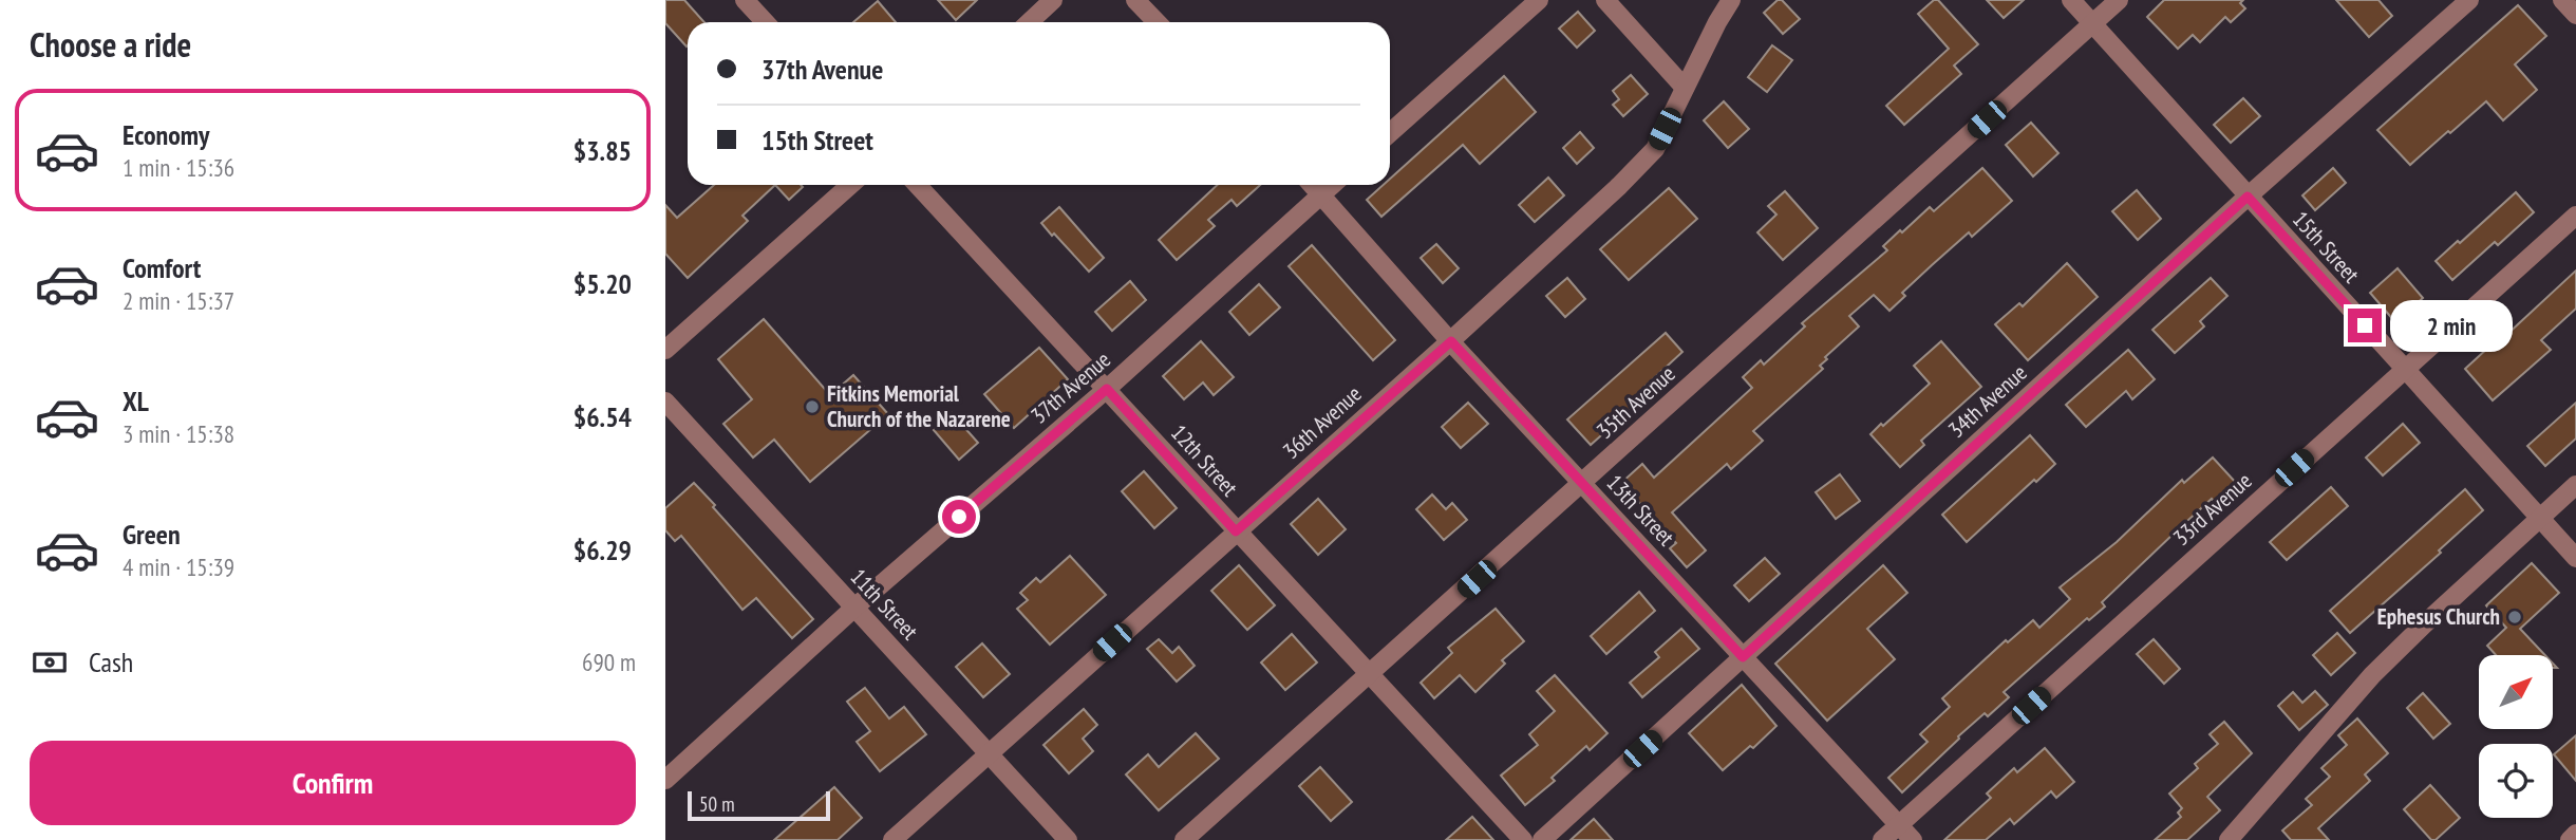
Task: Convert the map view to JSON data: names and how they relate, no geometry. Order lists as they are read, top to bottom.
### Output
{
  "streets": {
    "street": [
      "15th Street",
      "37th Avenue",
      "34th Avenue",
      "35th Avenue",
      "36th Avenue",
      "12th Street",
      "33rd Avenue",
      "13th Street",
      "11th Street"
    ]
  },
  "crossings": [
    ["15th Street", "34th Avenue"],
    ["15th Street", "35th Avenue"],
    ["15th Street", "33rd Avenue"],
    ["37th Avenue", "12th Street"],
    ["37th Avenue", "13th Street"],
    ["37th Avenue", "11th Street"],
    ["34th Avenue", "13th Street"],
    ["35th Avenue", "12th Street"],
    ["35th Avenue", "13th Street"],
    ["36th Avenue", "12th Street"],
    ["36th Avenue", "13th Street"],
    ["36th Avenue", "11th Street"],
    ["33rd Avenue", "13th Street"]
  ],
  "places": ["Fitkins Memorial Church of the Nazarene", "Ephesus Church"],
  "scale_bar": "50 m",
  "north": "top right",
  "page": {
    "heading": "Choose a ride",
    "banner": ["37th Avenue", "15th Street"],
    "list": [
      {
        "name": "Economy",
        "note": "1 min · 15:36",
        "value": "$3.85"
      },
      {
        "name": "Comfort",
        "note": "2 min · 15:37",
        "value": "$5.20"
      },
      {
        "name": "XL",
        "note": "3 min · 15:38",
        "value": "$6.54"
      },
      {
        "name": "Green",
        "note": "4 min · 15:39",
        "value": "$6.29"
      }
    ],
    "bubble": "2 min",
    "pay": ["Cash", "690 m"],
    "buttons": "Confirm",
    "scale": "50 m"
  }
}
